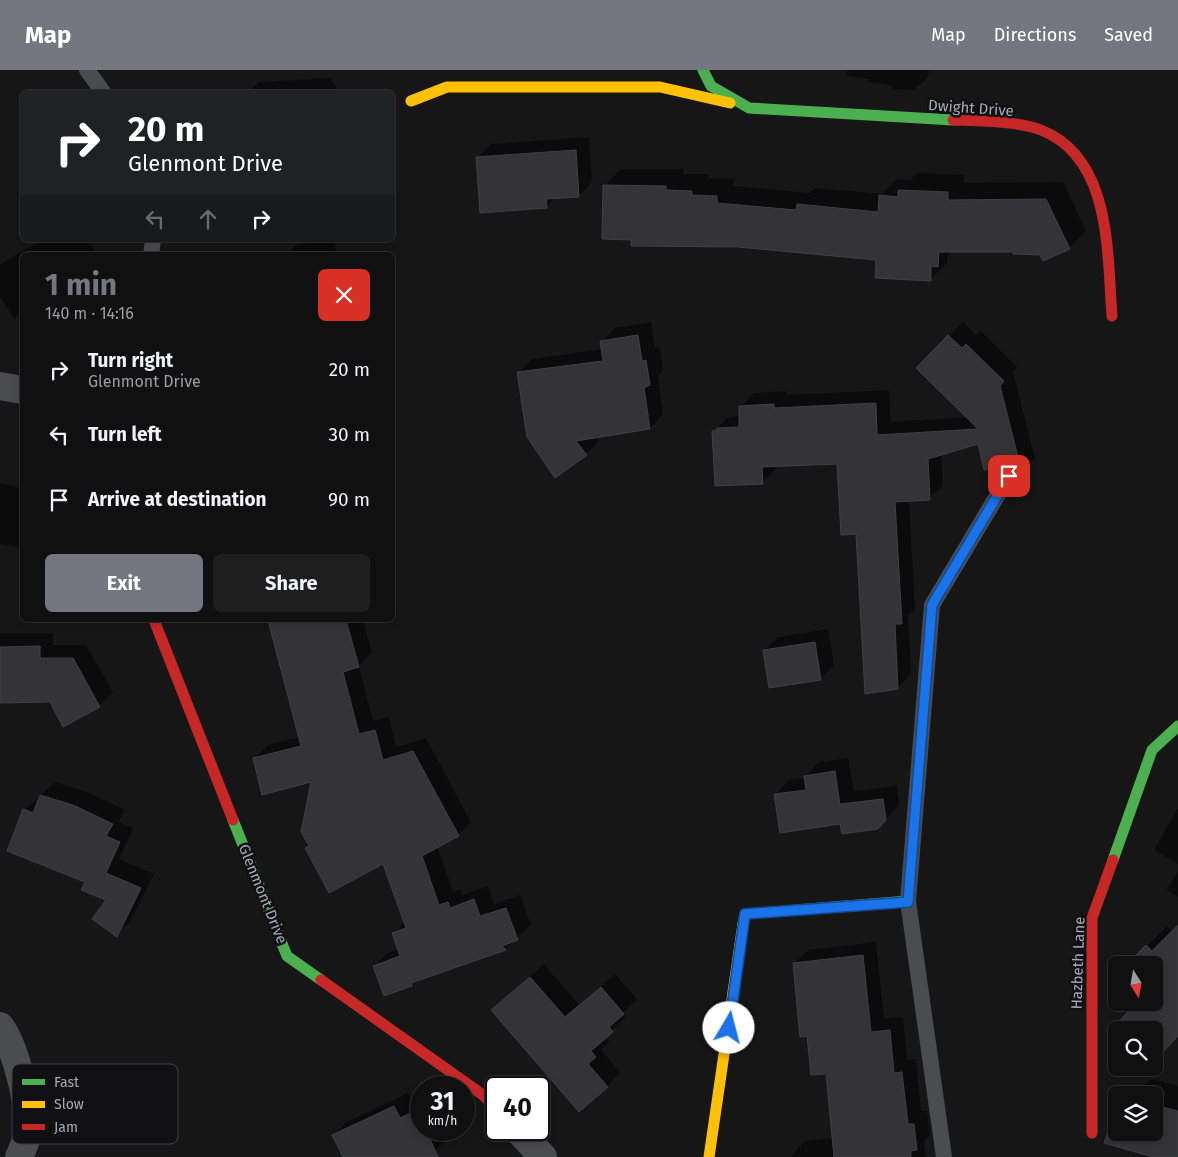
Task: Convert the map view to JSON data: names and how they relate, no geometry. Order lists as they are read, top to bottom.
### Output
{
  "streets": {
    "street": ["Dwight Drive", "Glenmont Drive", "Hazbeth Lane"]
  },
  "legend": ["Fast", "Slow", "Jam"],
  "north": "bottom",
  "page": {
    "header": "Map",
    "nav": ["Map", "Directions", "Saved"],
    "turn": ["20 m", "Glenmont Drive"],
    "heading": ["1 min", "140 m · 14:16"],
    "list": [
      {
        "name": "Turn right",
        "note": "Glenmont Drive",
        "value": "20 m"
      },
      {
        "name": "Turn left",
        "value": "30 m"
      },
      {
        "name": "Arrive at destination",
        "value": "90 m"
      }
    ],
    "buttons": ["Exit", "Share"],
    "speed": "31 km/h",
    "limit": "40"
  }
}
